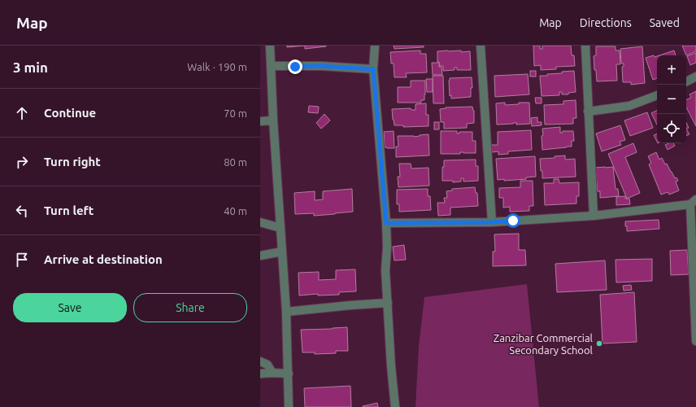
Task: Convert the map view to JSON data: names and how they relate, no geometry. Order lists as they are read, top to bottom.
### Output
{
  "places": ["Zanzibar Commercial Secondary School"],
  "page": {
    "header": "Map",
    "nav": ["Map", "Directions", "Saved"],
    "heading": ["3 min", "Walk · 190 m"],
    "map_buttons": ["+", "−"],
    "list": [
      ["Continue", "70 m"],
      ["Turn right", "80 m"],
      ["Turn left", "40 m"],
      "Arrive at destination"
    ],
    "buttons": ["Save", "Share"]
  }
}
